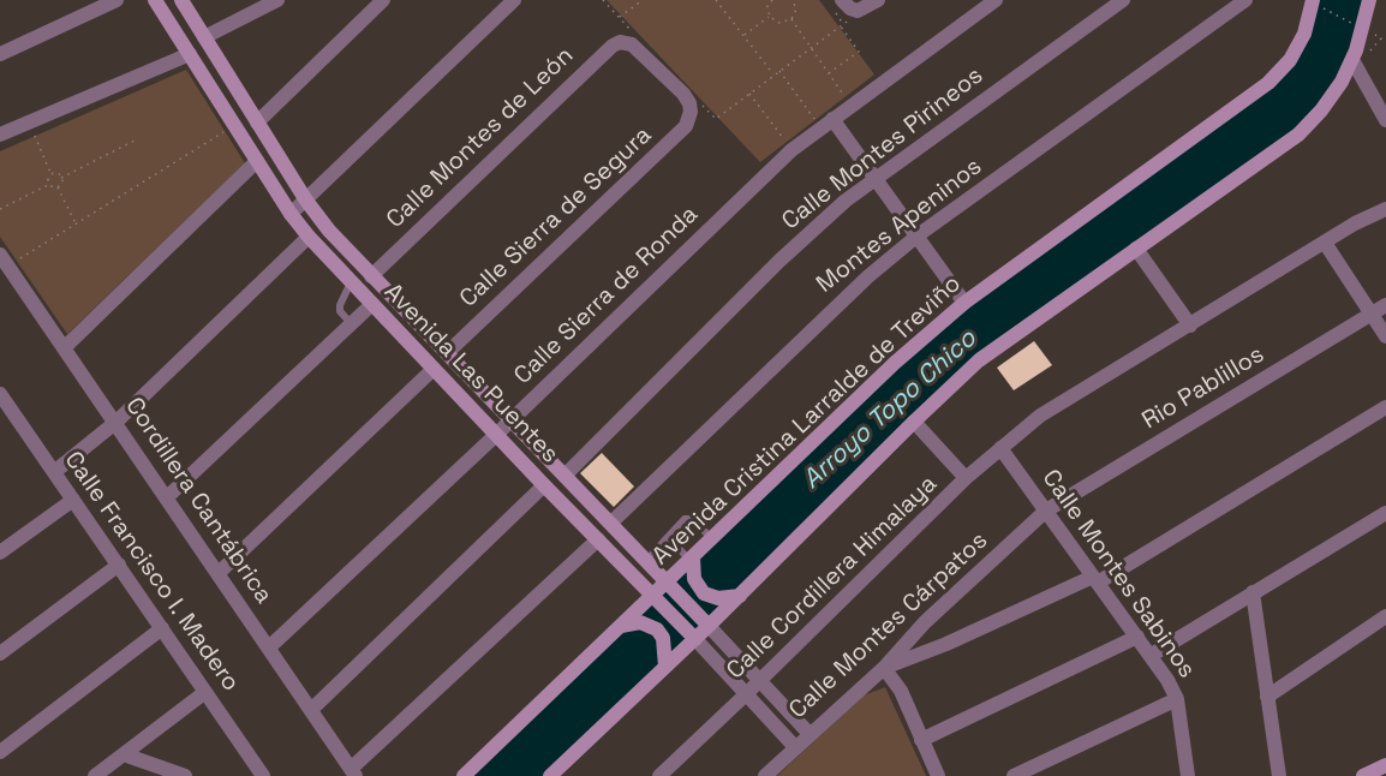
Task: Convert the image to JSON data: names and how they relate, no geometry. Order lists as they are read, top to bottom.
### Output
{
  "streets": {
    "main road": ["Avenida Las Puentes", "Avenida Cristina Larralde de Treviño"],
    "street": [
      "Calle Montes de León",
      "Calle Montes Pirineos",
      "Calle Sierra de Segura",
      "Montes Apeninos",
      "Calle Sierra de Ronda",
      "Rio Pablillos",
      "Cordillera Cantábrica",
      "Calle Francisco I. Madero",
      "Calle Montes Sabinos",
      "Calle Cordillera Himalaya",
      "Calle Montes Cárpatos"
    ]
  },
  "crossings": [
    ["Calle Montes de León", "Avenida Las Puentes"],
    ["Calle Montes Pirineos", "Avenida Las Puentes"],
    ["Calle Sierra de Segura", "Avenida Las Puentes"],
    ["Montes Apeninos", "Avenida Las Puentes"],
    ["Calle Sierra de Ronda", "Avenida Las Puentes"],
    ["Calle Sierra de Ronda", "Cordillera Cantábrica"],
    ["Avenida Las Puentes", "Avenida Cristina Larralde de Treviño"],
    ["Avenida Las Puentes", "Calle Cordillera Himalaya"],
    ["Avenida Las Puentes", "Calle Montes Cárpatos"],
    ["Rio Pablillos", "Calle Montes Sabinos"],
    ["Rio Pablillos", "Calle Montes Cárpatos"],
    ["Calle Montes Sabinos", "Calle Cordillera Himalaya"],
    ["Calle Montes Sabinos", "Calle Montes Cárpatos"]
  ],
  "water": ["Arroyo Topo Chico"]
}
